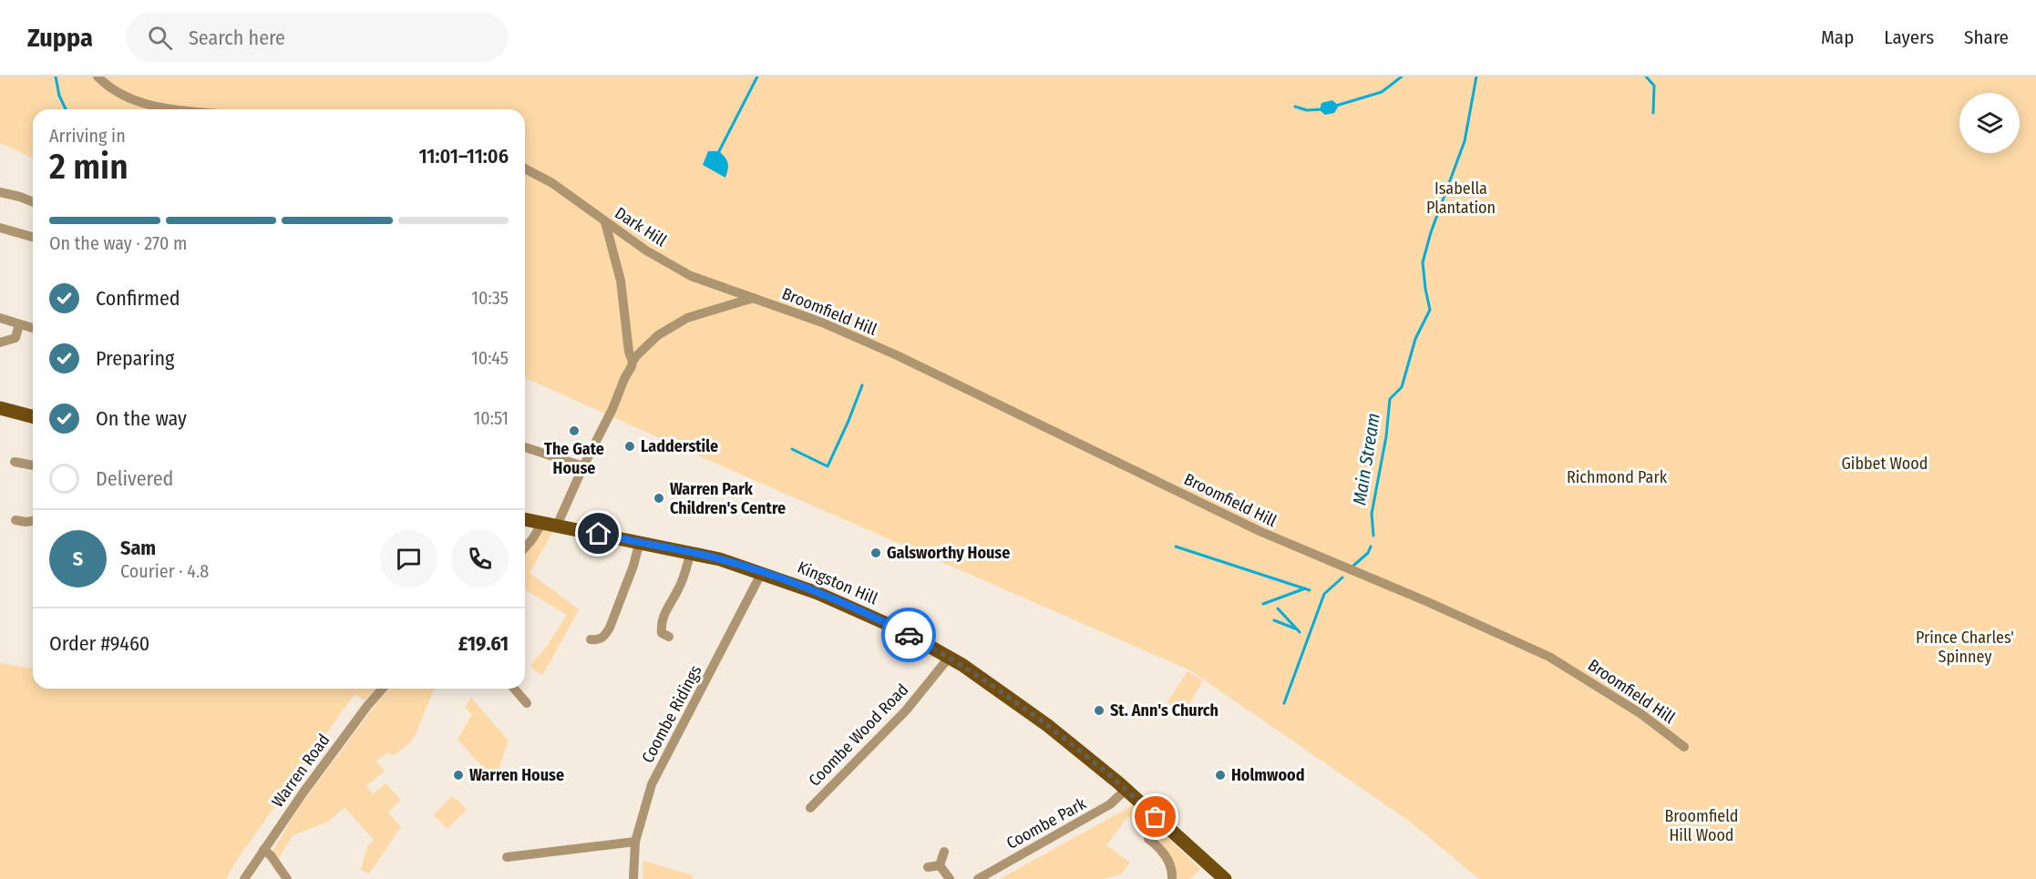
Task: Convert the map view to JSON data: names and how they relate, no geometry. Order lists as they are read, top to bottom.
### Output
{
  "streets": {
    "main road": ["Kingston Hill"],
    "street": [
      "Dark Hill",
      "Broomfield Hill",
      "Coombe Ridings",
      "Coombe Wood Road",
      "Warren Road",
      "Coombe Park"
    ]
  },
  "crossings": [
    ["Dark Hill", "Broomfield Hill"],
    ["Kingston Hill", "Coombe Ridings"],
    ["Kingston Hill", "Coombe Wood Road"],
    ["Kingston Hill", "Coombe Park"]
  ],
  "water": ["Main Stream"],
  "parks": [
    "Isabella Plantation",
    "Gibbet Wood",
    "Richmond Park",
    "Prince Charles' Spinney",
    "Broomfield Hill Wood"
  ],
  "places": [
    "The Gate House",
    "Ladderstile",
    "Warren Park Children's Centre",
    "Galsworthy House",
    "St. Ann's Church",
    "Warren House",
    "Holmwood"
  ],
  "page": {
    "header": "Zuppa",
    "search": "Search here",
    "nav": ["Map", "Layers", "Share"],
    "heading": ["2 min", "Arriving in", "11:01–11:06"],
    "panel": [
      "Sam",
      "Courier · 4.8",
      "Order #9460",
      "£19.61"
    ],
    "bar": "On the way · 270 m",
    "list": [
      ["Confirmed", "10:35"],
      ["Preparing", "10:45"],
      ["On the way", "10:51"],
      "Delivered"
    ],
    "round": "S"
  }
}
